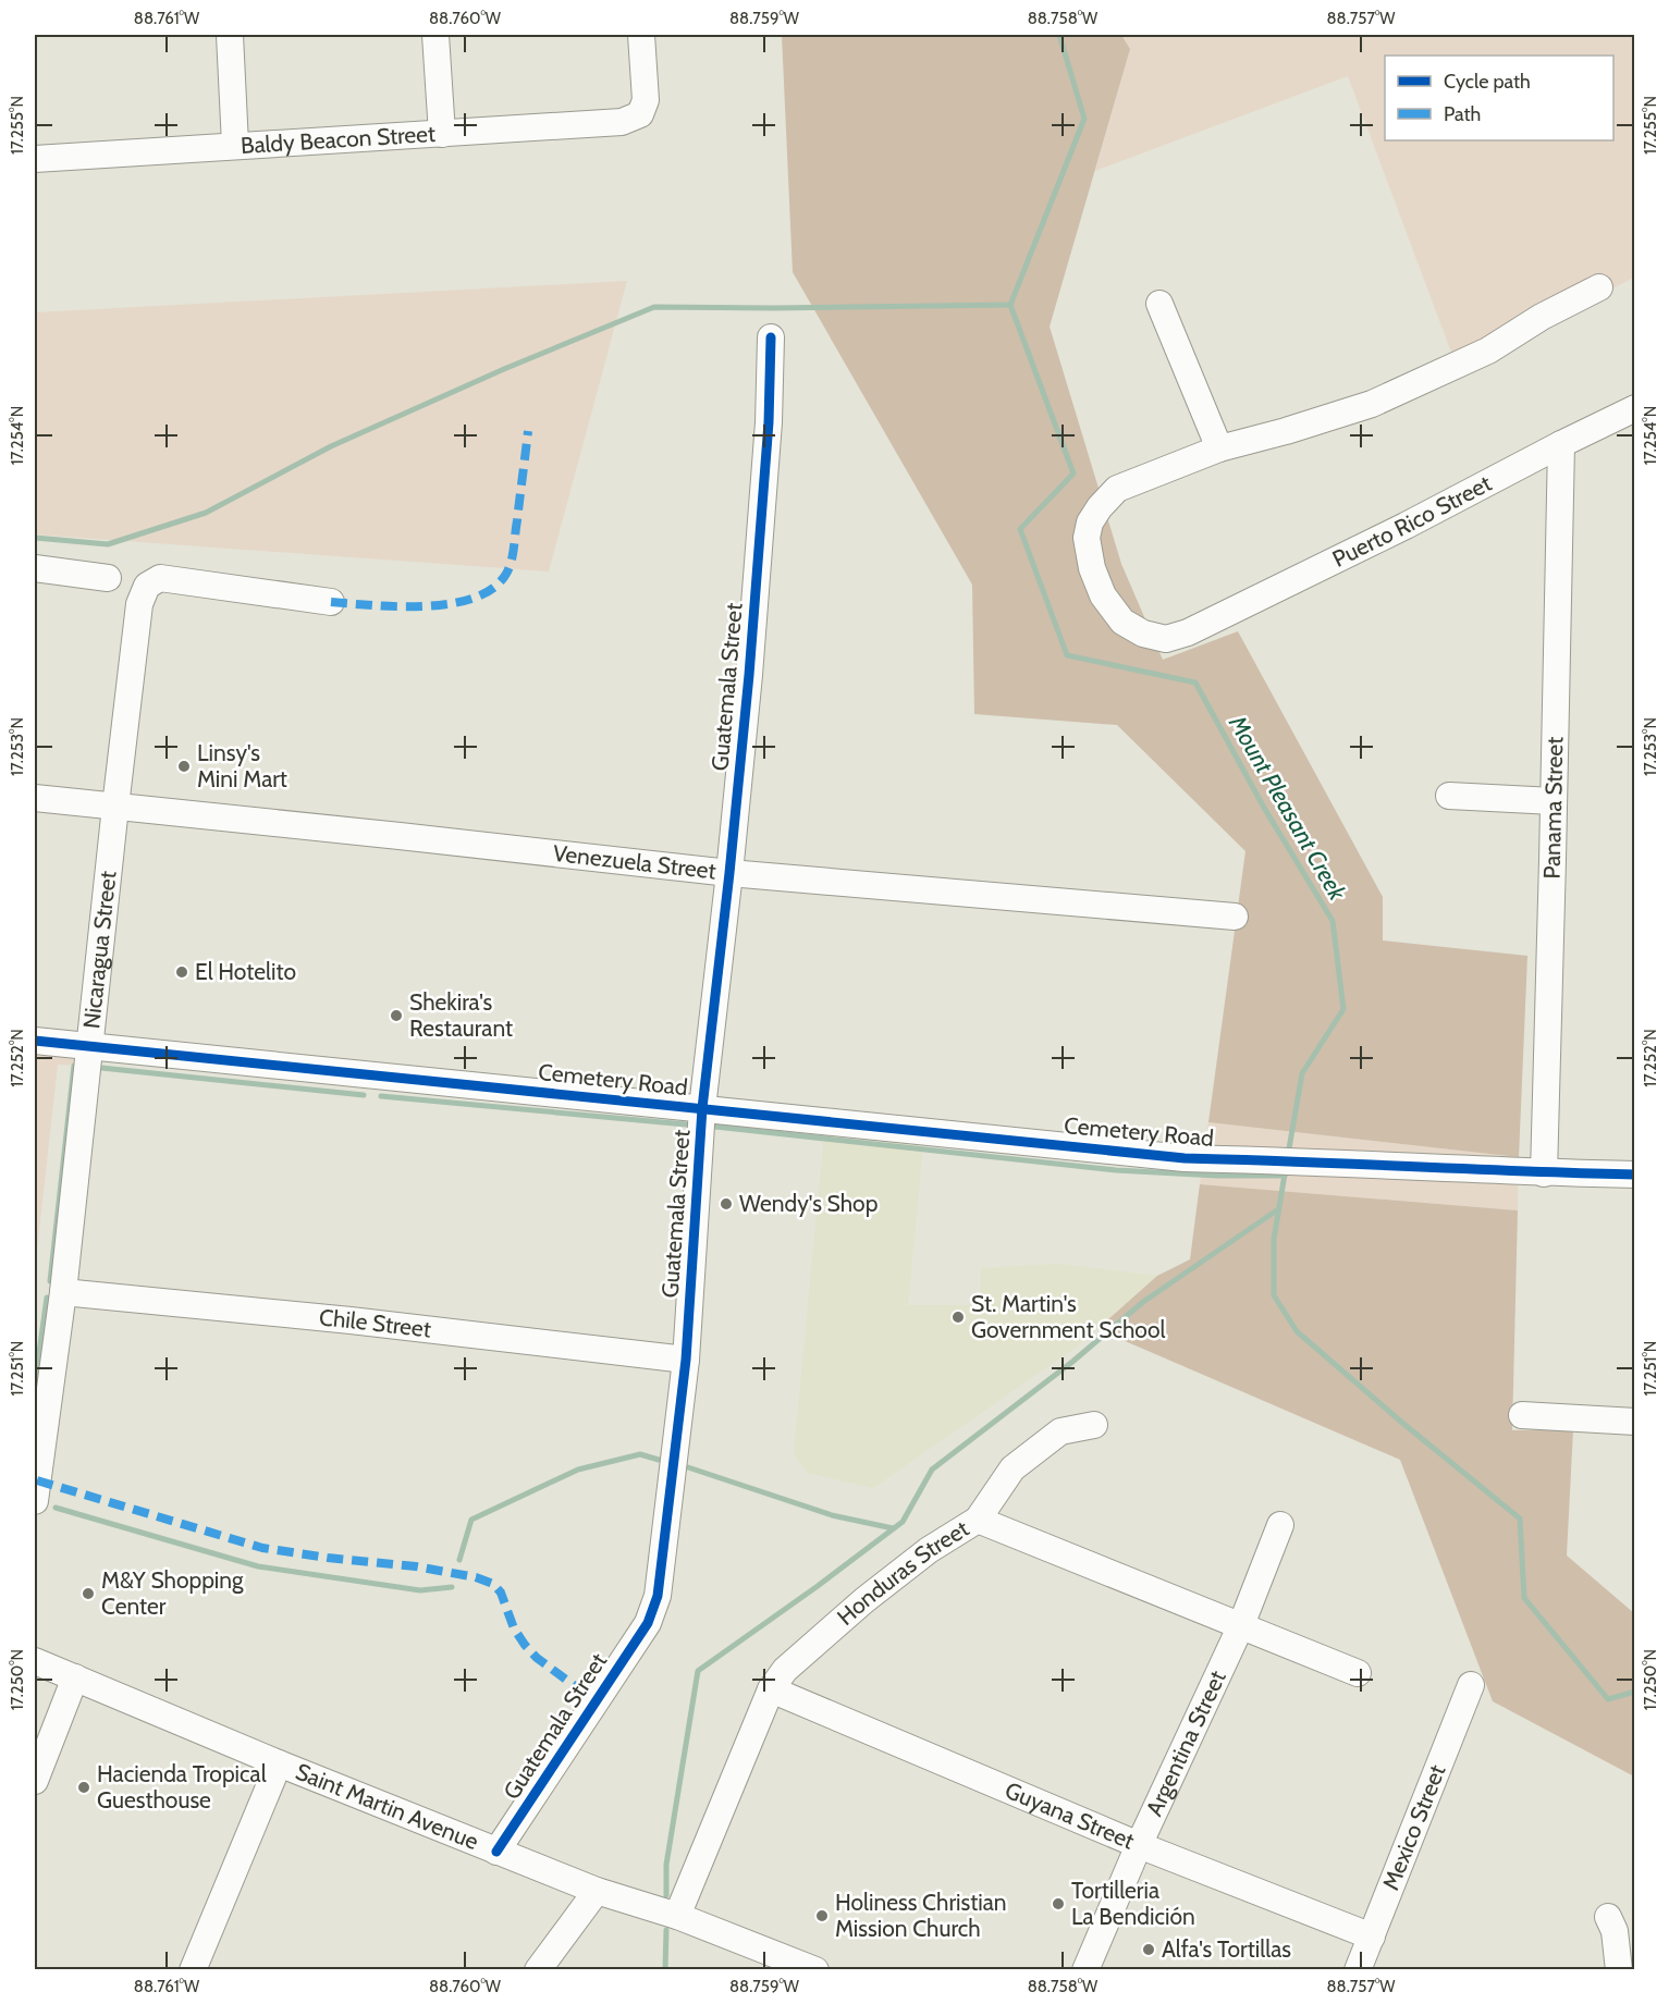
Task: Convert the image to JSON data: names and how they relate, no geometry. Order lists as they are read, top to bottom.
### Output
{
  "streets": {
    "street": [
      "Baldy Beacon Street",
      "Puerto Rico Street",
      "Guatemala Street",
      "Panama Street",
      "Venezuela Street",
      "Nicaragua Street",
      "Cemetery Road",
      "Chile Street",
      "Honduras Street",
      "Argentina Street",
      "Saint Martin Avenue",
      "Guyana Street",
      "Mexico Street"
    ]
  },
  "crossings": [
    ["Puerto Rico Street", "Panama Street"],
    ["Guatemala Street", "Venezuela Street"],
    ["Guatemala Street", "Cemetery Road"],
    ["Guatemala Street", "Chile Street"],
    ["Guatemala Street", "Saint Martin Avenue"],
    ["Panama Street", "Cemetery Road"],
    ["Venezuela Street", "Nicaragua Street"],
    ["Nicaragua Street", "Cemetery Road"],
    ["Nicaragua Street", "Chile Street"],
    ["Honduras Street", "Argentina Street"],
    ["Honduras Street", "Saint Martin Avenue"],
    ["Honduras Street", "Guyana Street"],
    ["Argentina Street", "Guyana Street"],
    ["Guyana Street", "Mexico Street"]
  ],
  "water": ["Mount Pleasant Creek"],
  "places": [
    "Linsy's Mini Mart",
    "El Hotelito",
    "Shekira's Restaurant",
    "Wendy's Shop",
    "St. Martin's Government School",
    "M&Y Shopping Center",
    "Hacienda Tropical Guesthouse",
    "Tortilleria La Bendición",
    "Holiness Christian Mission Church",
    "Alfa's Tortillas"
  ],
  "legend": ["Cycle path", "Path"],
  "coordinates": [
    "88.761°W",
    "88.760°W",
    "88.759°W",
    "88.758°W",
    "88.757°W",
    "17.255°N",
    "17.254°N",
    "17.253°N",
    "17.252°N",
    "17.251°N",
    "17.250°N"
  ]
}
